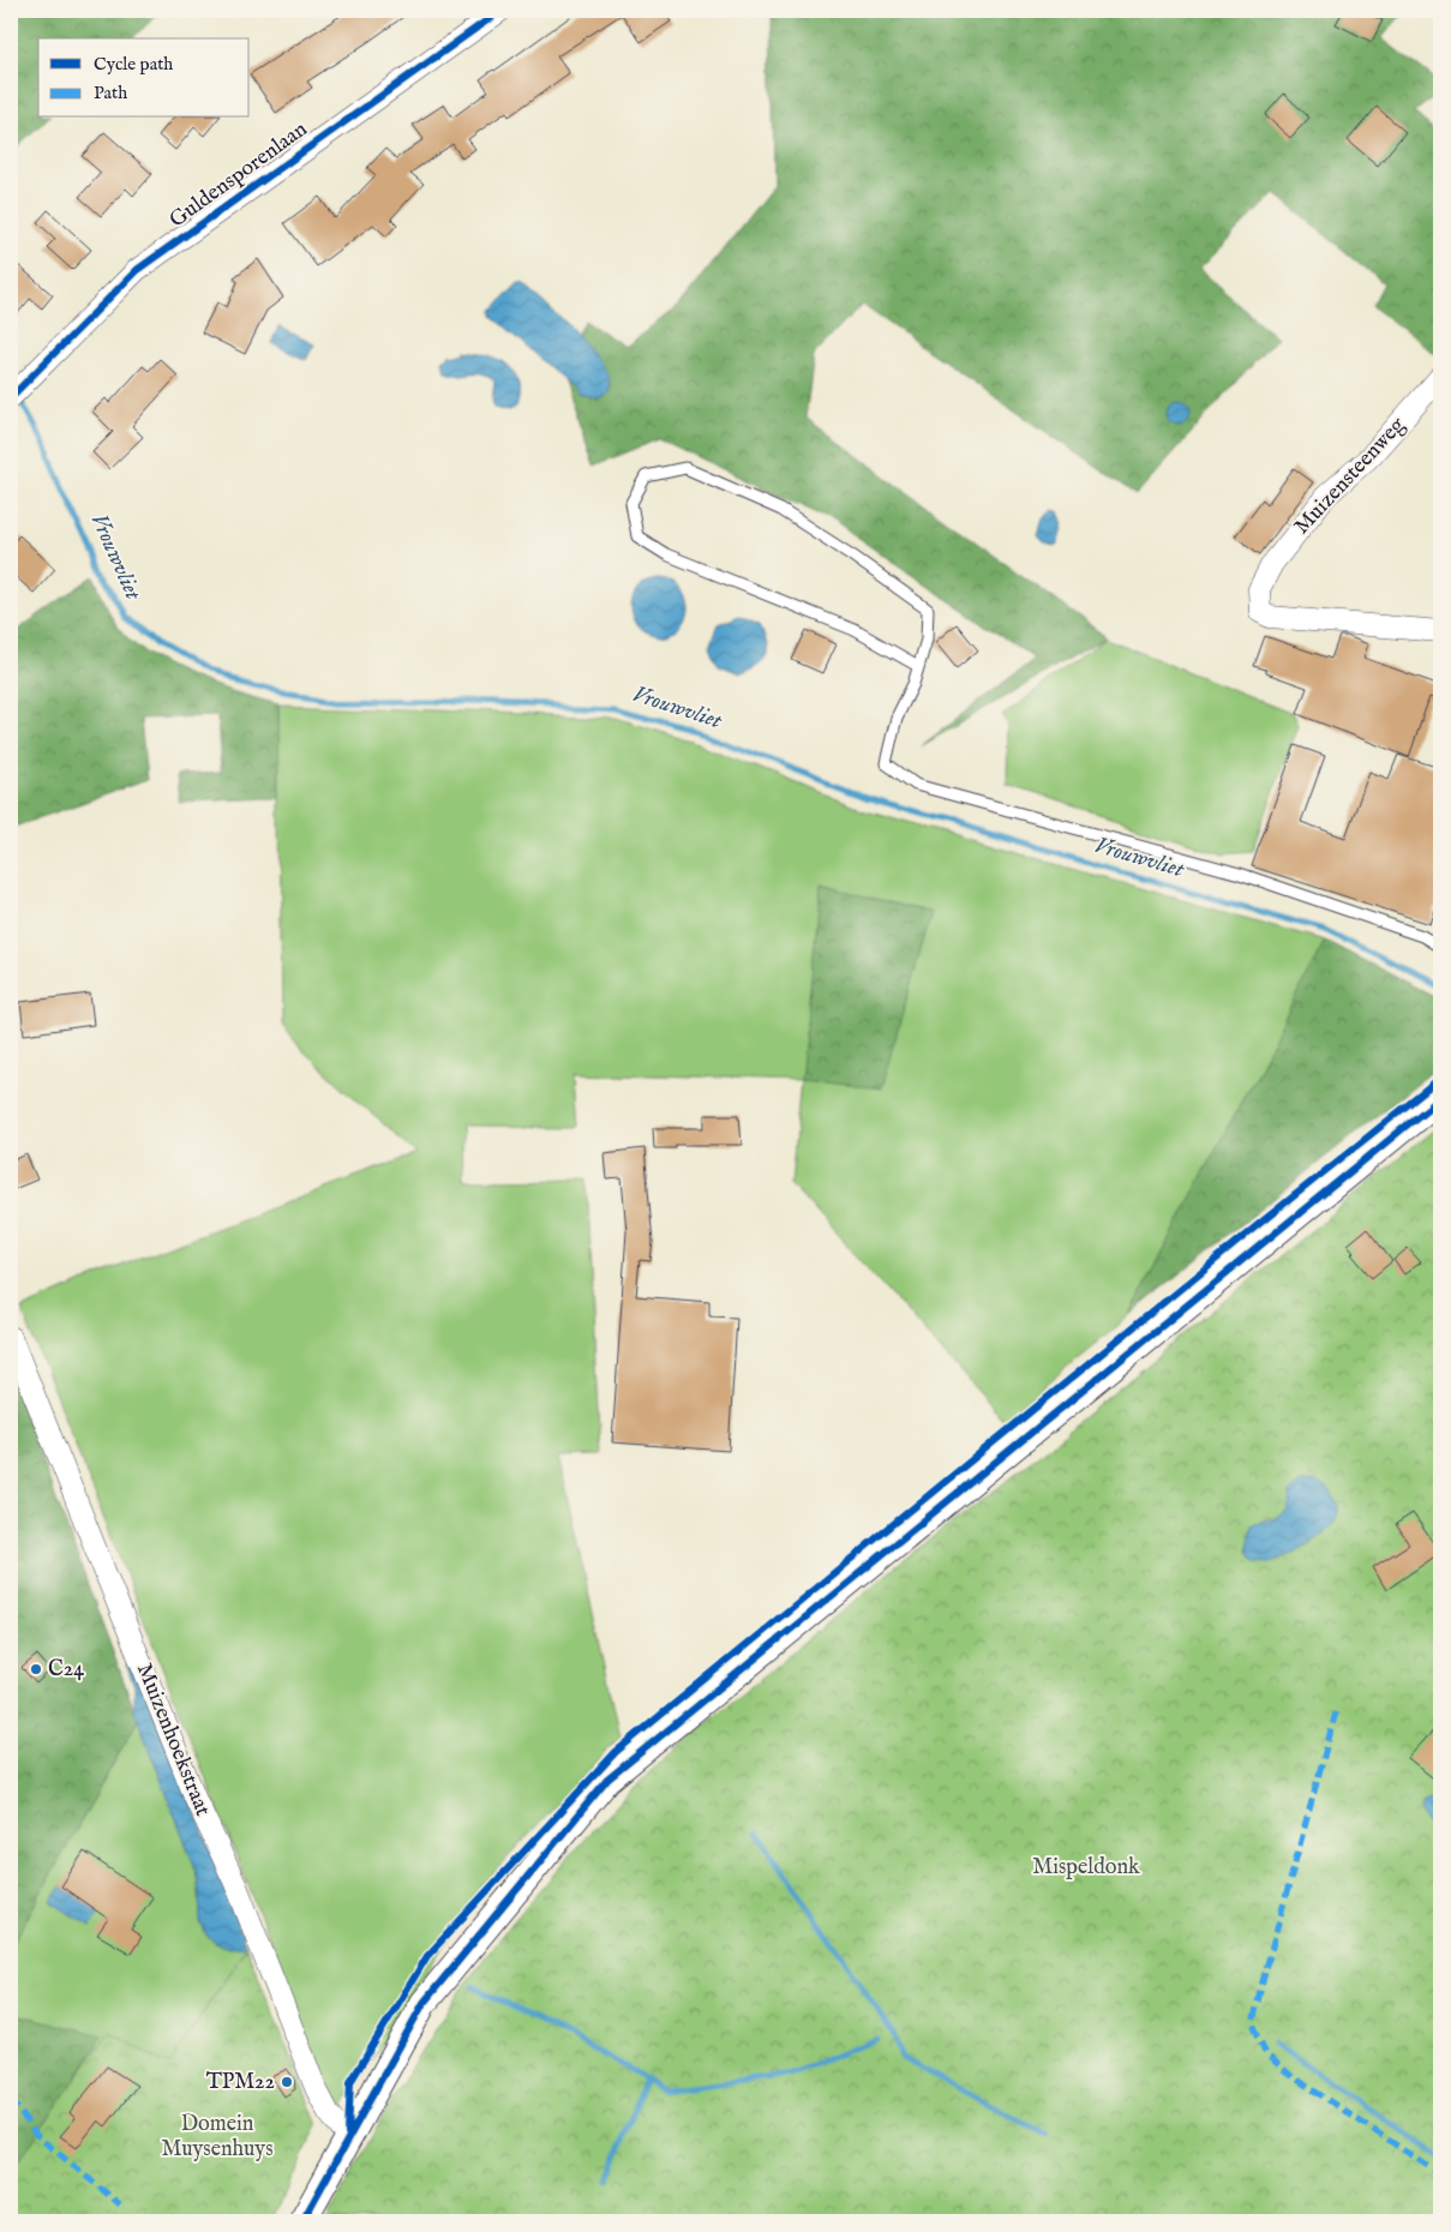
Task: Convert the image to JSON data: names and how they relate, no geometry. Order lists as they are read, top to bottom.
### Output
{
  "streets": {
    "street": ["Guldensporenlaan", "Muizensteenweg", "Muizenhoekstraat"]
  },
  "water": ["Vrouwvliet"],
  "parks": ["Mispeldonk", "Domein Muysenhuys"],
  "places": ["C24", "TPM22"],
  "legend": ["Cycle path", "Path"]
}
